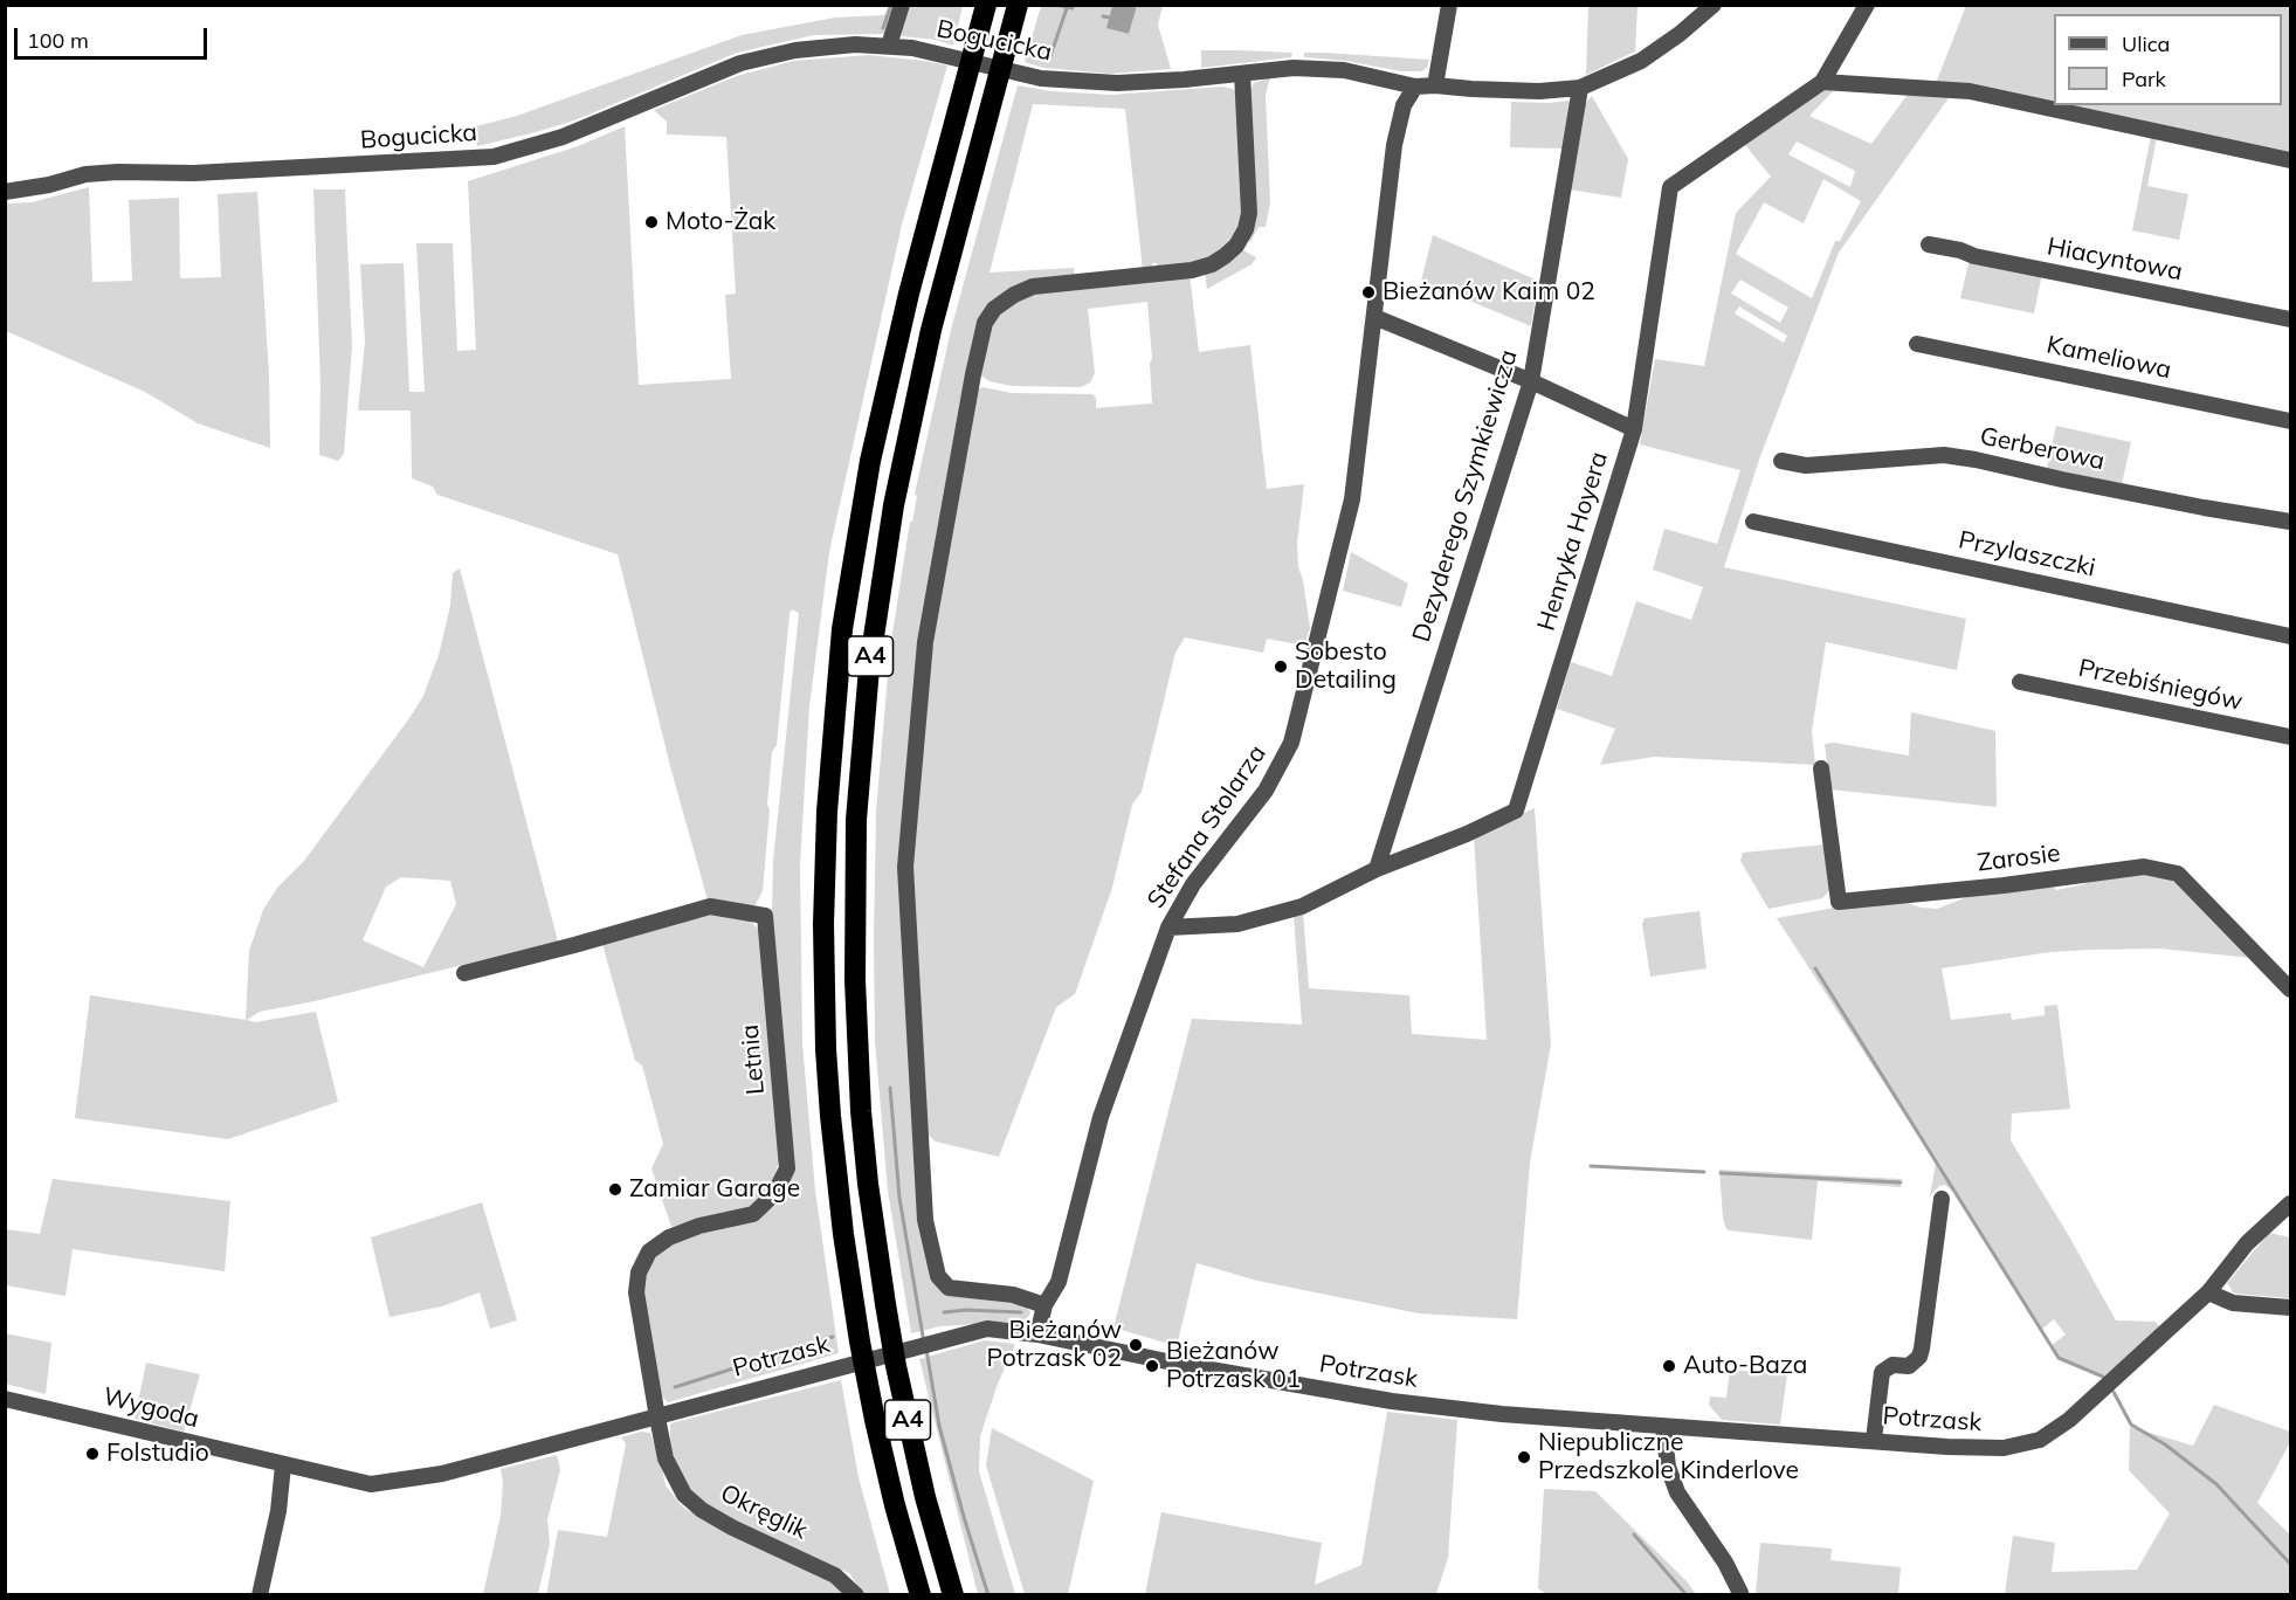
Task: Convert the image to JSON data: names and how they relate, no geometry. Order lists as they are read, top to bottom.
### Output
{
  "streets": {
    "highway": ["A4"],
    "street": [
      "Bogucicka",
      "Hiacyntowa",
      "Kameliowa",
      "Gerberowa",
      "Dezyderego Szymkiewicza",
      "Henryka Hoyera",
      "Przylaszczki",
      "Przebiśniegów",
      "Stefana Stolarza",
      "Zarosie",
      "Letnia",
      "Potrzask",
      "Wygoda",
      "Okręglik"
    ]
  },
  "crossings": [
    ["Bogucicka", "Dezyderego Szymkiewicza"],
    ["Bogucicka", "Stefana Stolarza"],
    ["Dezyderego Szymkiewicza", "Henryka Hoyera"],
    ["Henryka Hoyera", "Stefana Stolarza"],
    ["Stefana Stolarza", "Potrzask"],
    ["Letnia", "Potrzask"],
    ["Letnia", "Okręglik"],
    ["Potrzask", "Wygoda"],
    ["Potrzask", "Okręglik"]
  ],
  "places": [
    "Moto-Żak",
    "Bieżanów Kaim 02",
    "Sobesto Detailing",
    "Zamiar Garage",
    "Bieżanów Potrzask 02",
    "Bieżanów Potrzask 01",
    "Auto-Baza",
    "Folstudio",
    "Niepubliczne Przedszkole Kinderlove"
  ],
  "legend": ["Ulica", "Park"],
  "scale_bar": "100 m"
}
